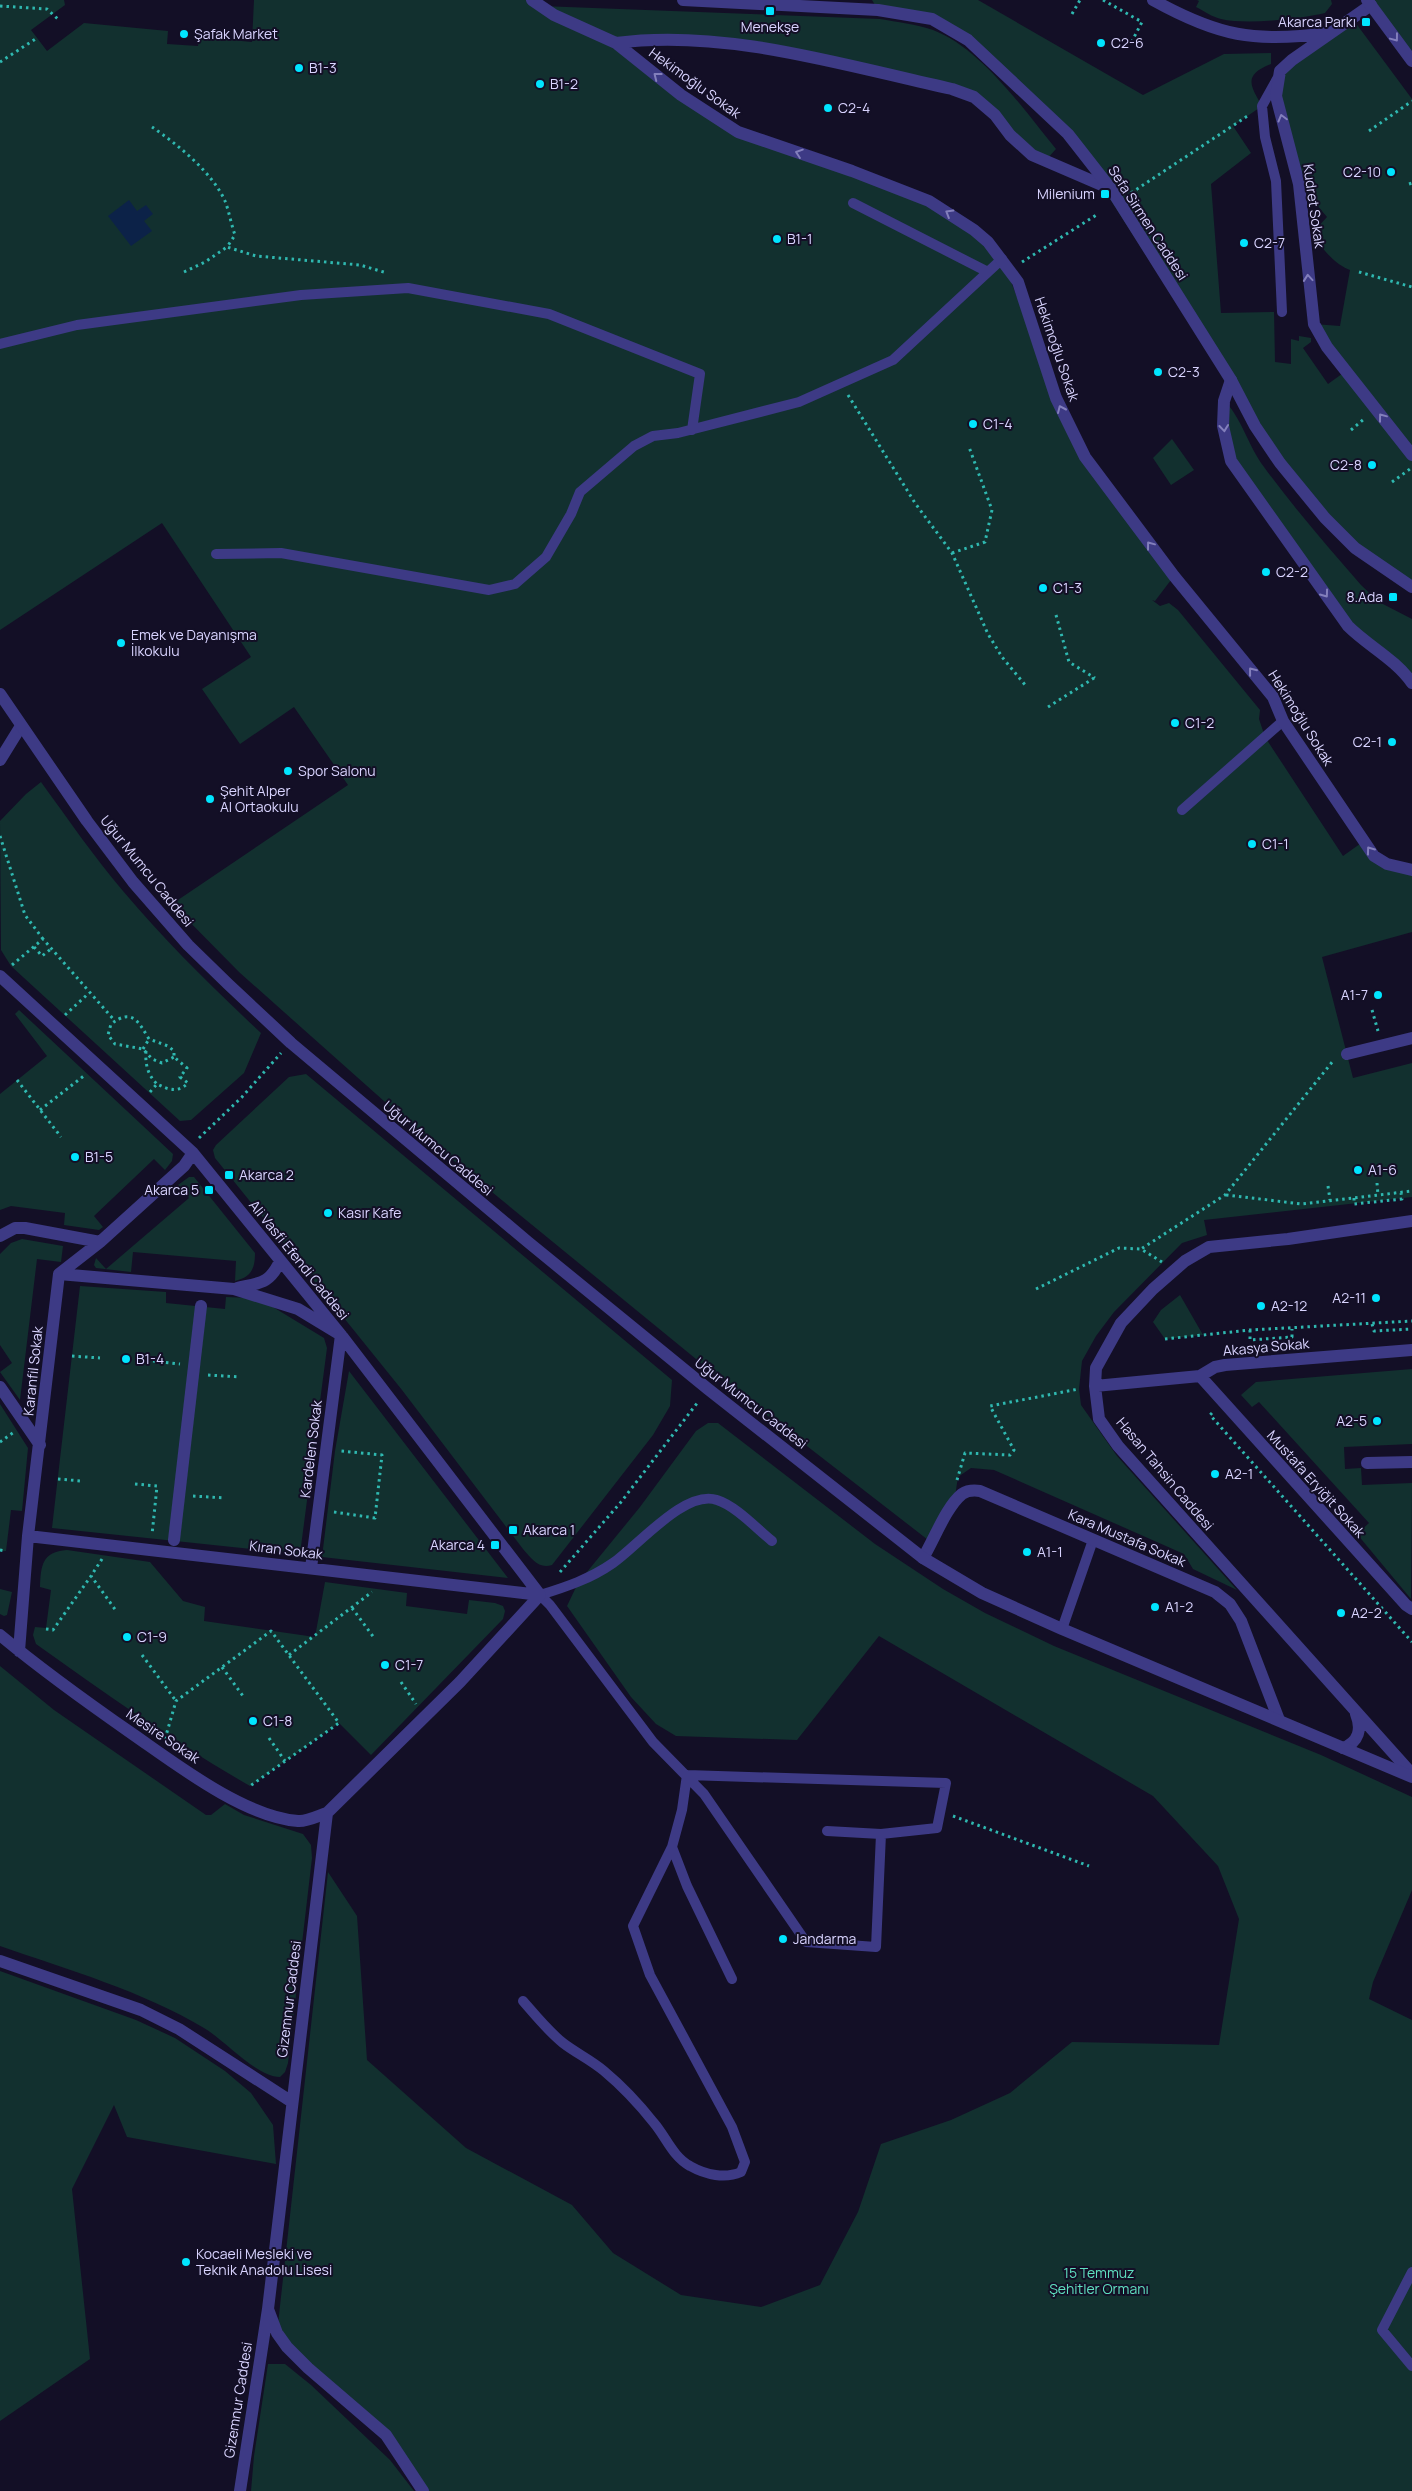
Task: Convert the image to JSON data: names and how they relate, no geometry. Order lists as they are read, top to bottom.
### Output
{
  "streets": {
    "street": [
      "Hekimoğlu Sokak",
      "Kudret Sokak",
      "Sefa Sirmen Caddesi",
      "Uğur Mumcu Caddesi",
      "Ali Vasfi Efendi Caddesi",
      "Akasya Sokak",
      "Karanfil Sokak",
      "Kardelen Sokak",
      "Hasan Tahsin Caddesi",
      "Mustafa Eryiğit Sokak",
      "Kara Mustafa Sokak",
      "Kıran Sokak",
      "Mesire Sokak",
      "Gizemnur Caddesi"
    ]
  },
  "crossings": [
    ["Uğur Mumcu Caddesi", "Hasan Tahsin Caddesi"],
    ["Uğur Mumcu Caddesi", "Kara Mustafa Sokak"],
    ["Ali Vasfi Efendi Caddesi", "Kardelen Sokak"],
    ["Ali Vasfi Efendi Caddesi", "Kıran Sokak"],
    ["Akasya Sokak", "Hasan Tahsin Caddesi"],
    ["Akasya Sokak", "Mustafa Eryiğit Sokak"],
    ["Karanfil Sokak", "Kıran Sokak"],
    ["Karanfil Sokak", "Mesire Sokak"],
    ["Kardelen Sokak", "Kıran Sokak"],
    ["Mesire Sokak", "Gizemnur Caddesi"]
  ],
  "one_way": ["Hekimoğlu Sokak", "Kudret Sokak"],
  "parks": ["15 Temmuz Şehitler Ormanı"],
  "places": {
    "transit": [
      "Menekşe",
      "Akarca Parkı",
      "Milenium",
      "8.Ada",
      "Akarca 2",
      "Akarca 5",
      "Akarca 1",
      "Akarca 4"
    ],
    "other": [
      "Şafak Market",
      "C2-6",
      "B1-3",
      "B1-2",
      "C2-4",
      "C2-10",
      "B1-1",
      "C2-7",
      "C2-3",
      "C1-4",
      "C2-8",
      "C2-2",
      "C1-3",
      "Emek ve Dayanışma İlkokulu",
      "C1-2",
      "C2-1",
      "Spor Salonu",
      "Şehit Alper Al Ortaokulu",
      "C1-1",
      "A1-7",
      "B1-5",
      "A1-6",
      "Kasır Kafe",
      "A2-11",
      "A2-12",
      "B1-4",
      "A2-5",
      "A2-1",
      "A1-1",
      "A1-2",
      "A2-2",
      "C1-9",
      "C1-7",
      "C1-8",
      "Jandarma",
      "Kocaeli Mesleki ve Teknik Anadolu Lisesi"
    ]
  }
}
